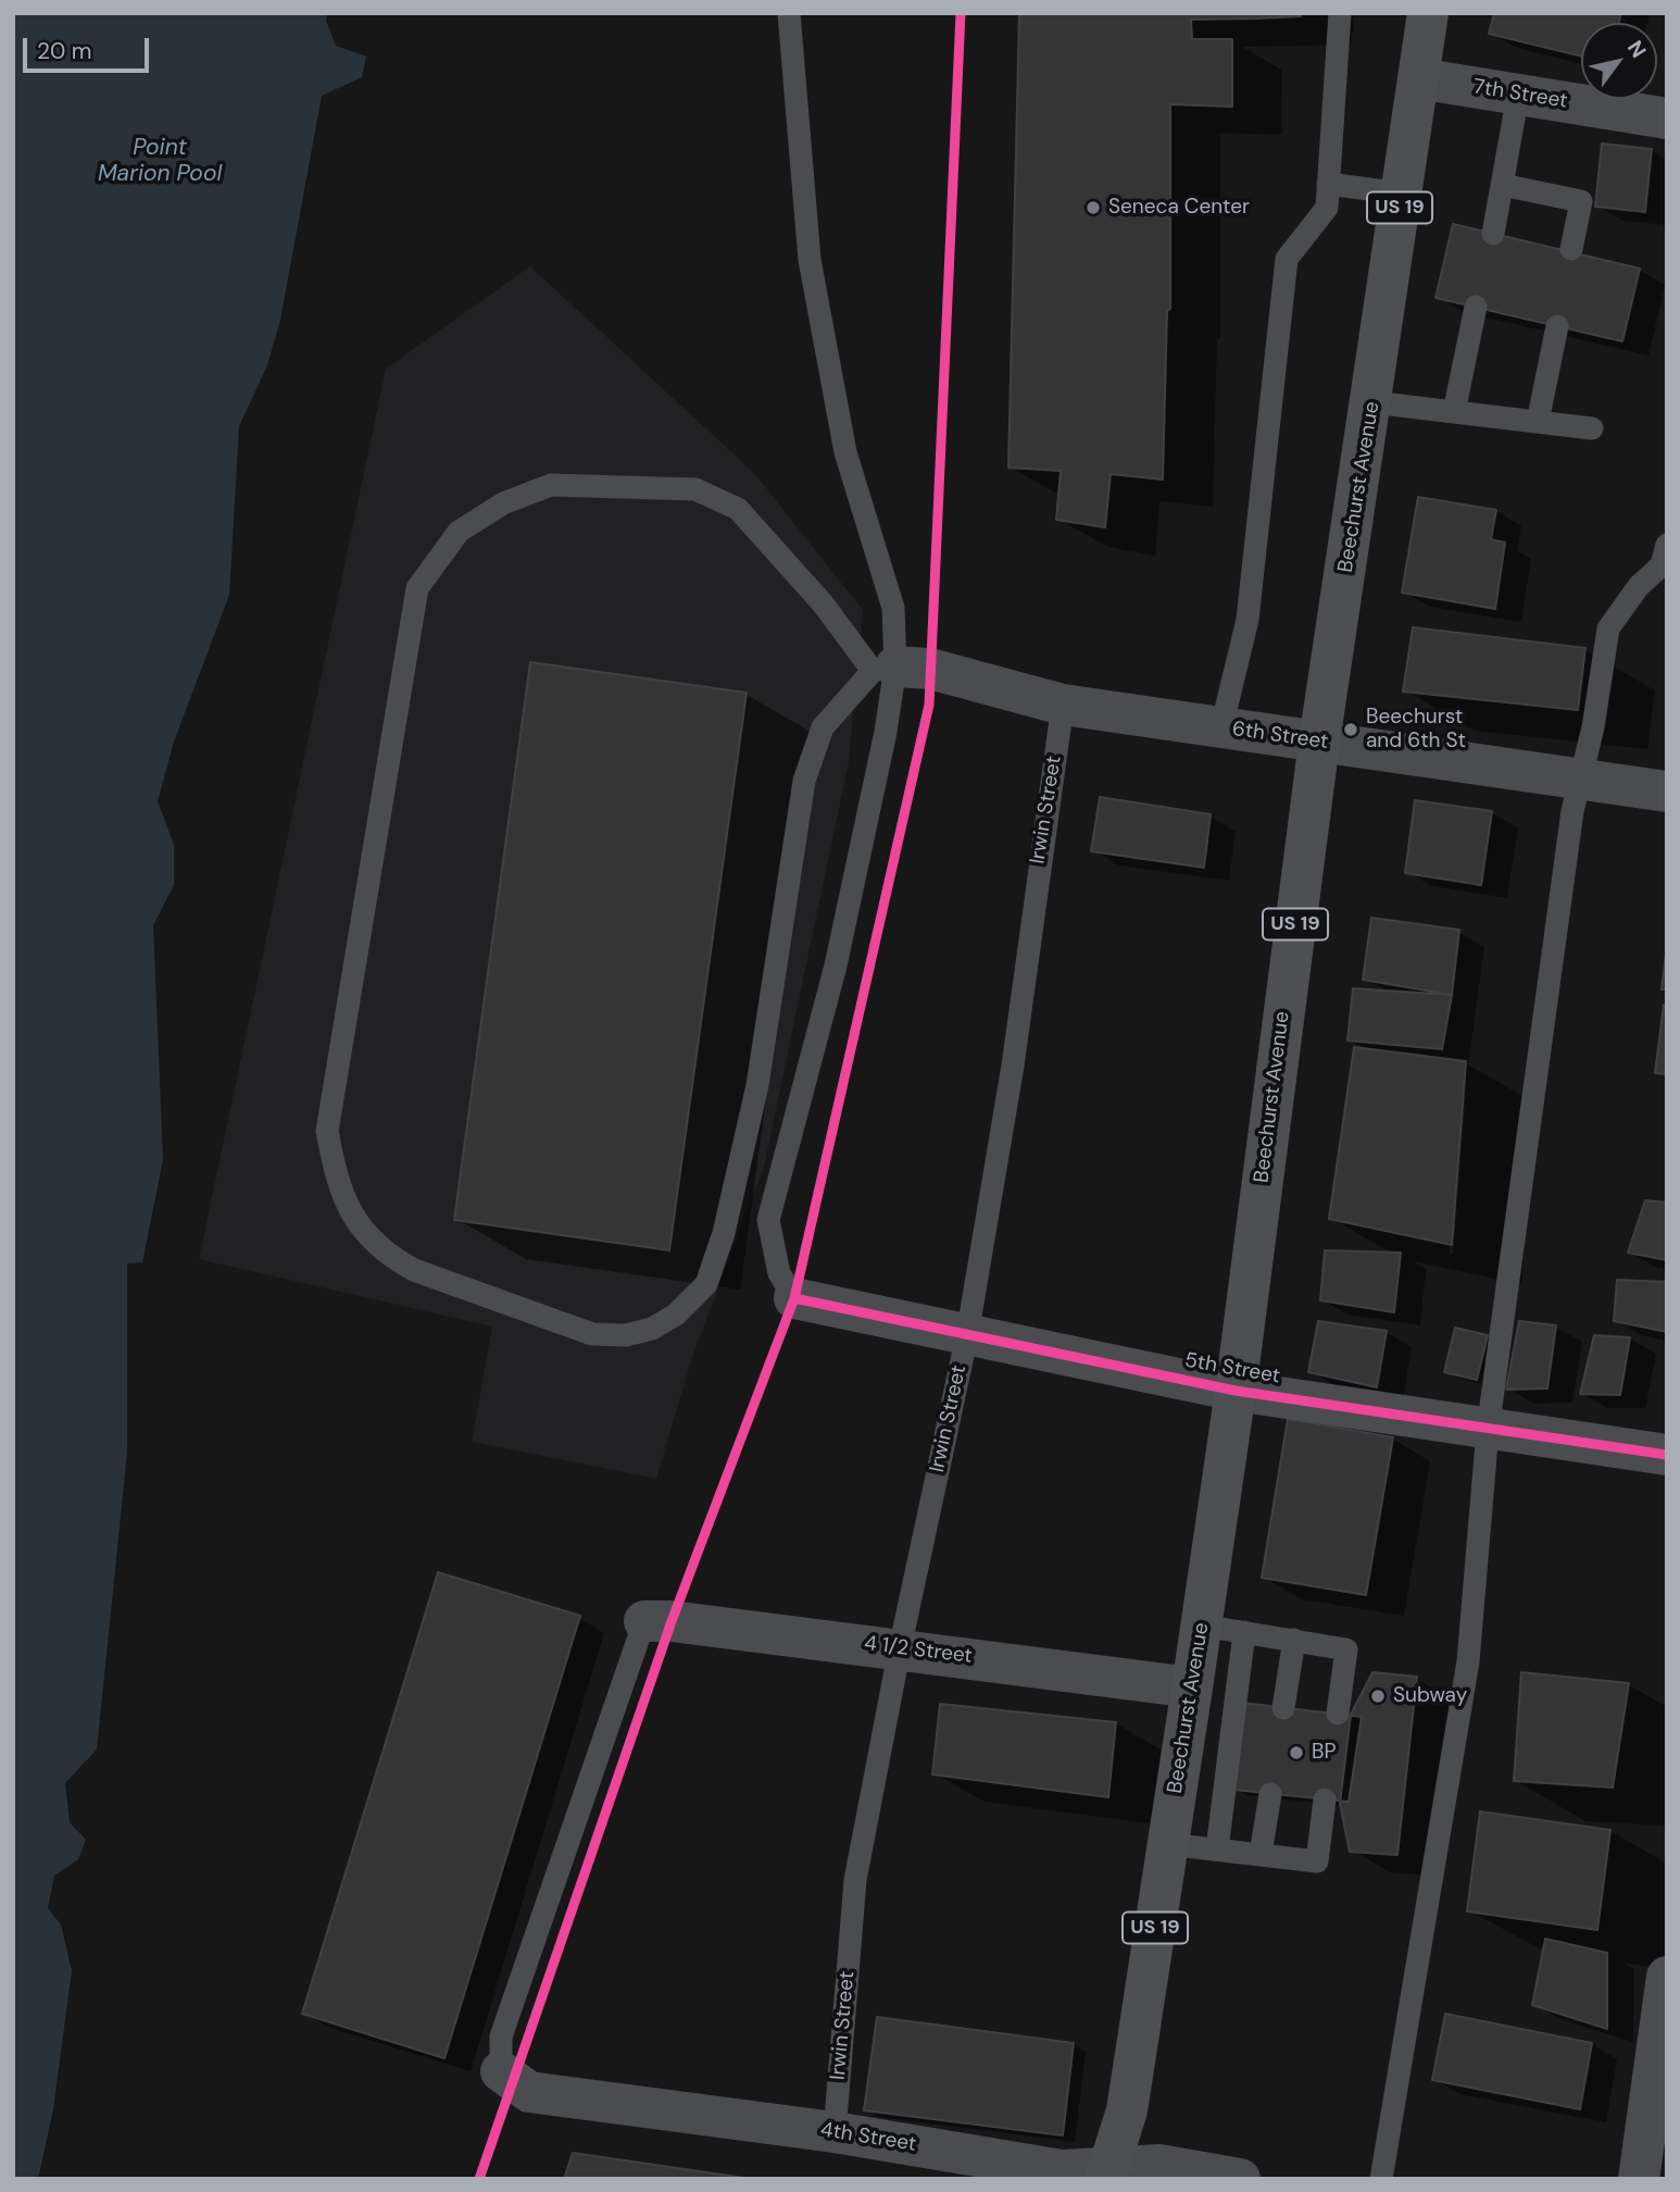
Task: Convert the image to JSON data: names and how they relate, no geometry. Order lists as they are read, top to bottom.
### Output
{
  "streets": {
    "main road": ["US 19", "Beechurst Avenue"],
    "street": [
      "7th Street",
      "6th Street",
      "5th Street",
      "4 1/2 Street",
      "4th Street"
    ],
    "lane": ["Irwin Street"]
  },
  "crossings": [
    ["7th Street", "Beechurst Avenue"],
    ["Beechurst Avenue", "6th Street"],
    ["Beechurst Avenue", "5th Street"],
    ["Beechurst Avenue", "4 1/2 Street"],
    ["Beechurst Avenue", "4th Street"],
    ["6th Street", "Irwin Street"],
    ["Irwin Street", "5th Street"],
    ["Irwin Street", "4 1/2 Street"],
    ["Irwin Street", "4th Street"]
  ],
  "water": ["Point Marion Pool"],
  "places": [
    "Seneca Center",
    "Beechurst and 6th St",
    "Subway",
    "BP"
  ],
  "scale_bar": "20 m",
  "north": "top right"
}
